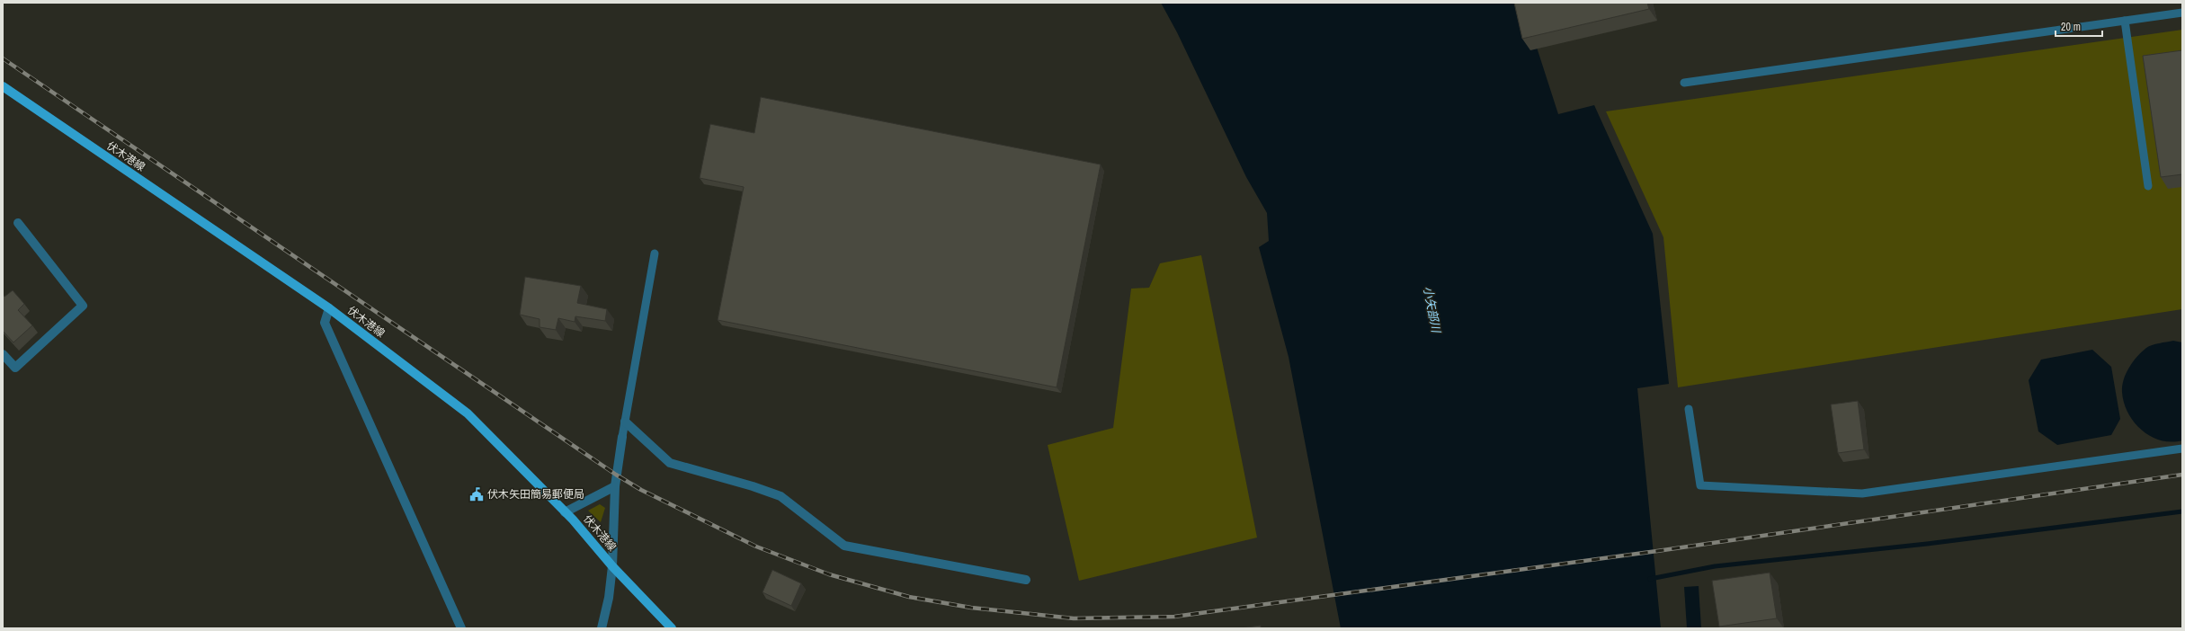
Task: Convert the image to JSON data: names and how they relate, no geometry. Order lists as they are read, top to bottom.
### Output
{
  "streets": {
    "main road": ["伏木港線"]
  },
  "water": ["小矢部川"],
  "places": {
    "public building": ["伏木矢田簡易郵便局"]
  },
  "scale_bar": "20 m"
}
